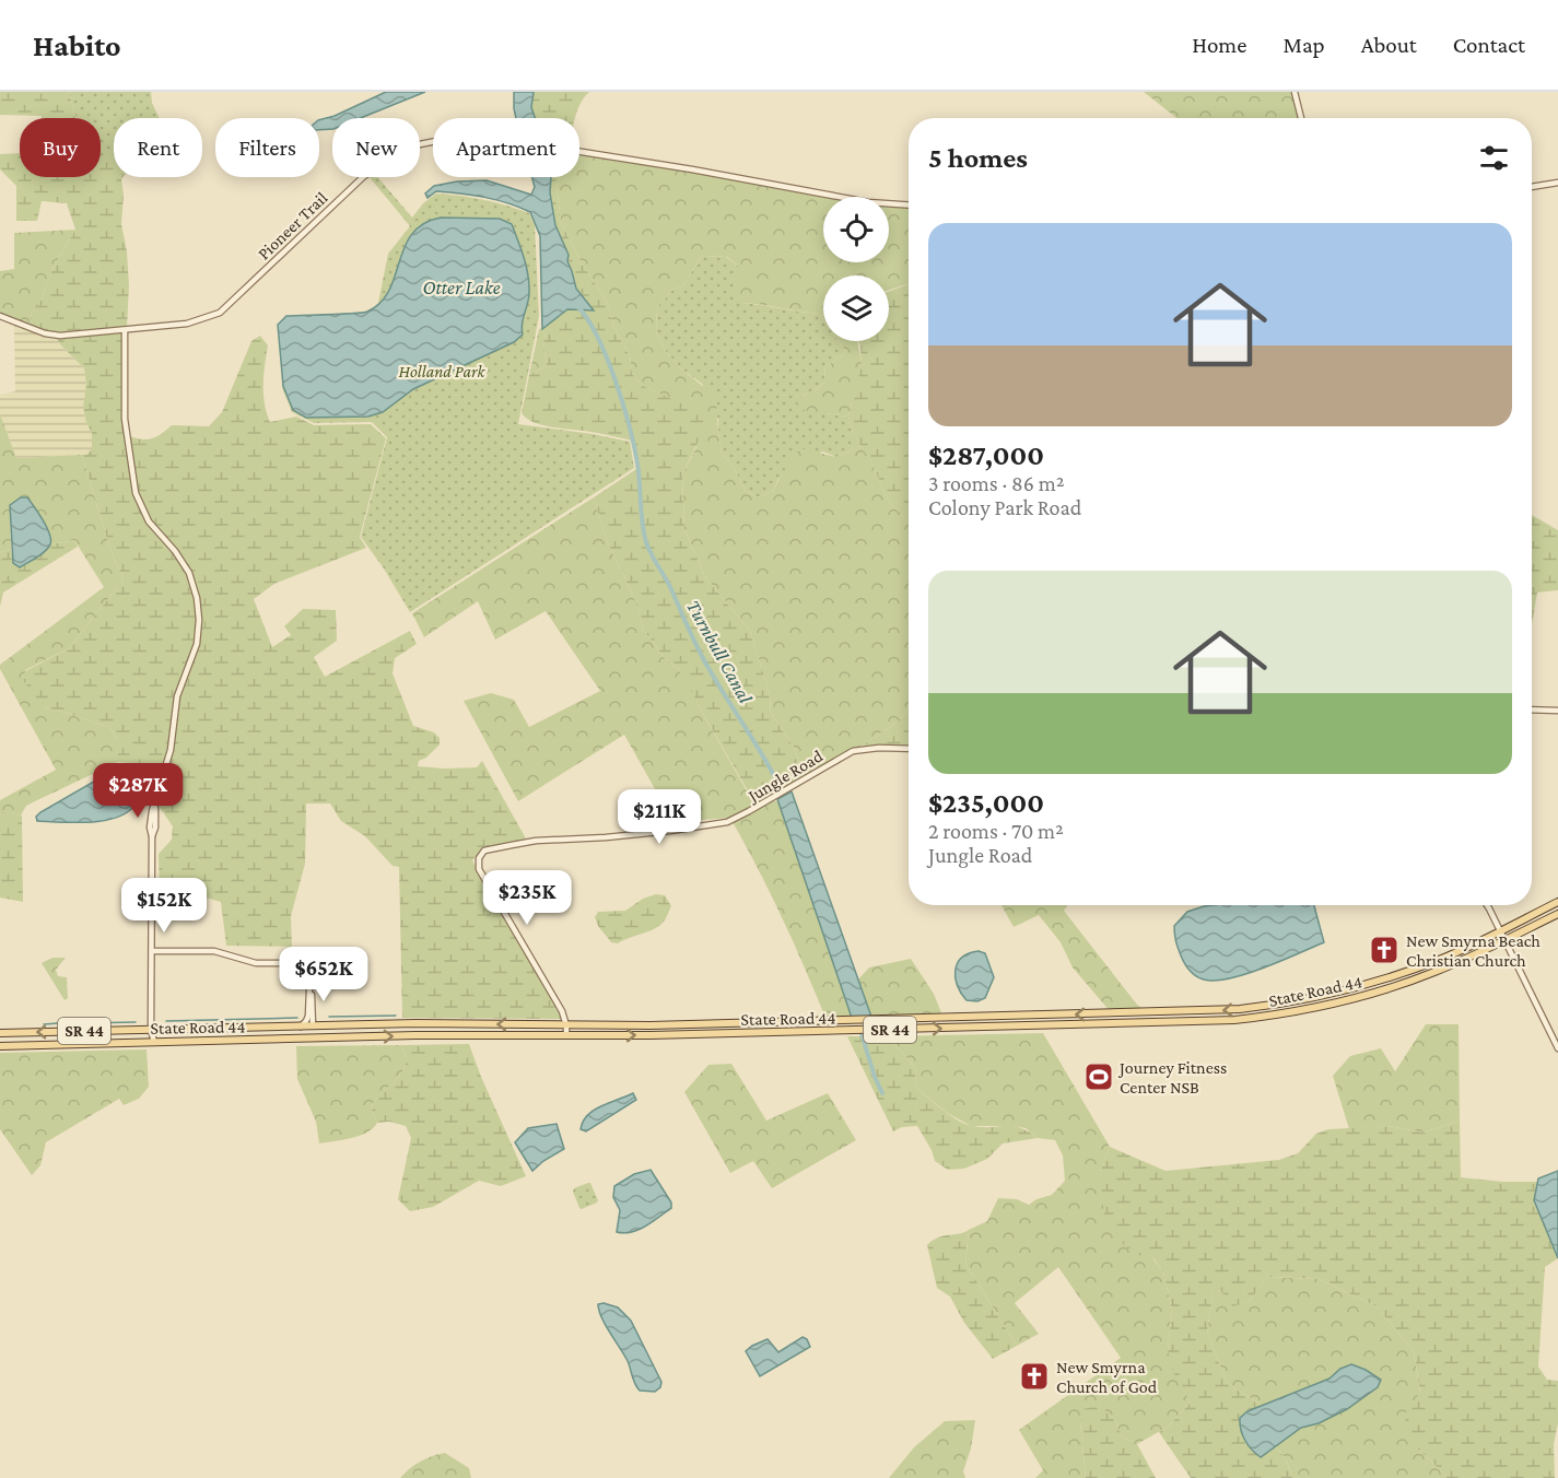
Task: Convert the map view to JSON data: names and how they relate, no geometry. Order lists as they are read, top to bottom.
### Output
{
  "streets": {
    "main road": ["State Road 44", "SR 44"],
    "street": ["Pioneer Trail", "Jungle Road"]
  },
  "crossings": [
    ["Jungle Road", "State Road 44"]
  ],
  "water": ["Otter Lake", "Turnbull Canal"],
  "parks": ["Holland Park"],
  "places": {
    "church": ["New Smyrna Beach Christian Church", "New Smyrna Church of God"],
    "sports": ["Journey Fitness Center NSB"]
  },
  "page": {
    "header": "Habito",
    "nav": [
      "Home",
      "Map",
      "About",
      "Contact"
    ],
    "chip": [
      "Buy",
      "Rent",
      "Filters",
      "New",
      "Apartment"
    ],
    "heading": "5 homes",
    "list": [
      {
        "name": "$287,000",
        "note": "3 rooms · 86 m² · Colony Park Road"
      },
      {
        "name": "$235,000",
        "note": "2 rooms · 70 m² · Jungle Road"
      }
    ],
    "price": [
      "$287K",
      "$211K",
      "$235K",
      "$152K",
      "$652K"
    ]
  }
}
